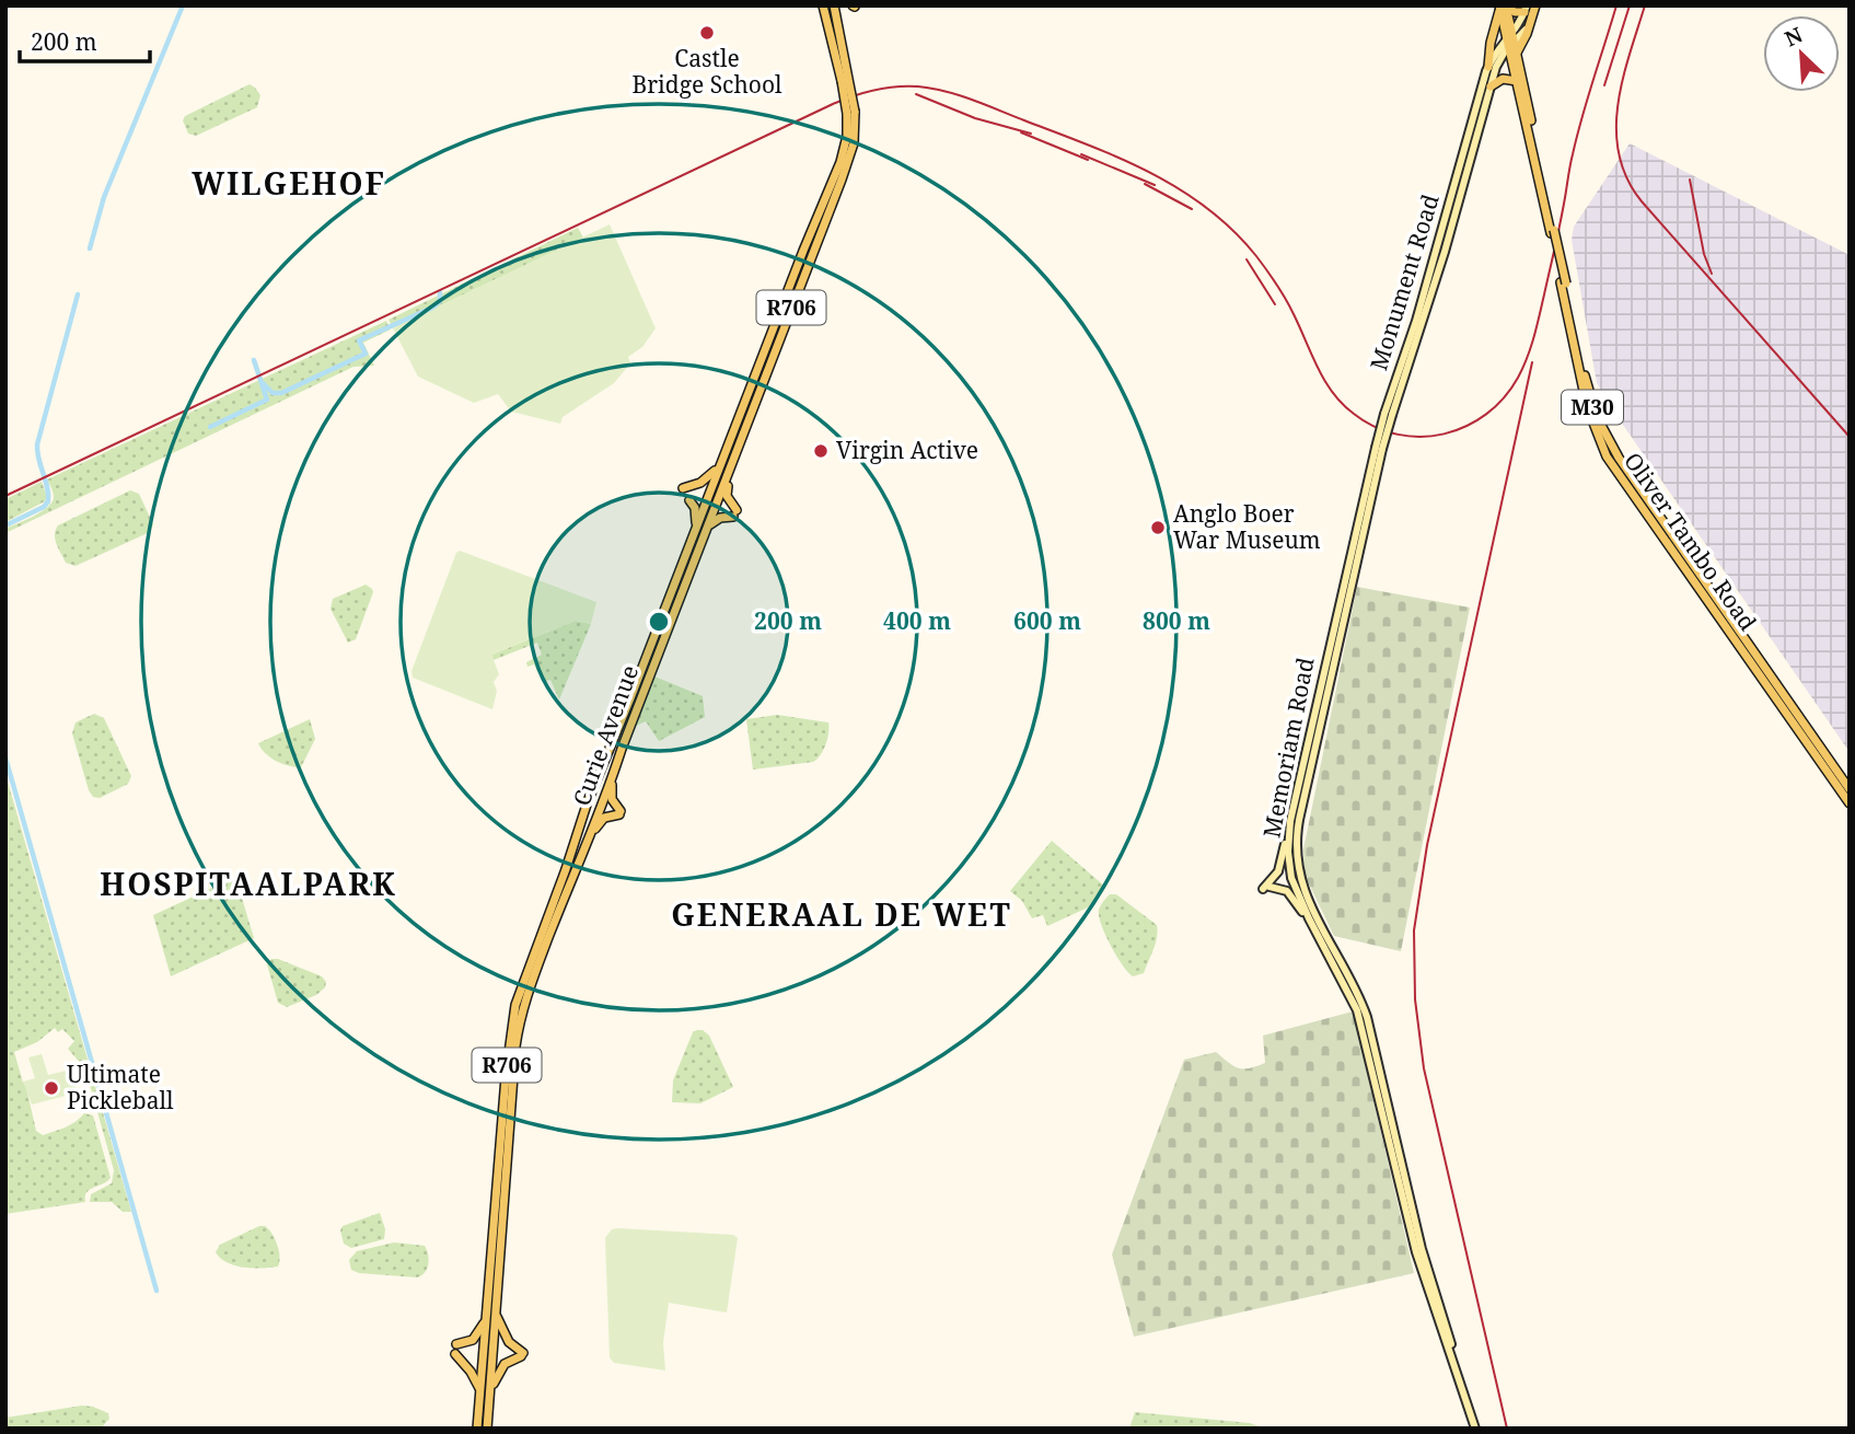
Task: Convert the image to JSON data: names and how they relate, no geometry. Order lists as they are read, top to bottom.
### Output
{
  "streets": {
    "main road": [
      "Monument Road",
      "R706",
      "M30",
      "Oliver Tambo Road",
      "Curie Avenue",
      "Memoriam Road"
    ]
  },
  "crossings": [
    ["Monument Road", "Oliver Tambo Road"],
    ["Monument Road", "Memoriam Road"],
    ["R706", "Curie Avenue"]
  ],
  "districts": ["WILGEHOF", "HOSPITAALPARK", "GENERAAL DE WET"],
  "places": [
    "Castle Bridge School",
    "Virgin Active",
    "Anglo Boer War Museum",
    "Ultimate Pickleball"
  ],
  "scale_bar": "200 m",
  "north": "top left",
  "rings": [
    "200 m",
    "400 m",
    "600 m",
    "800 m"
  ]
}
